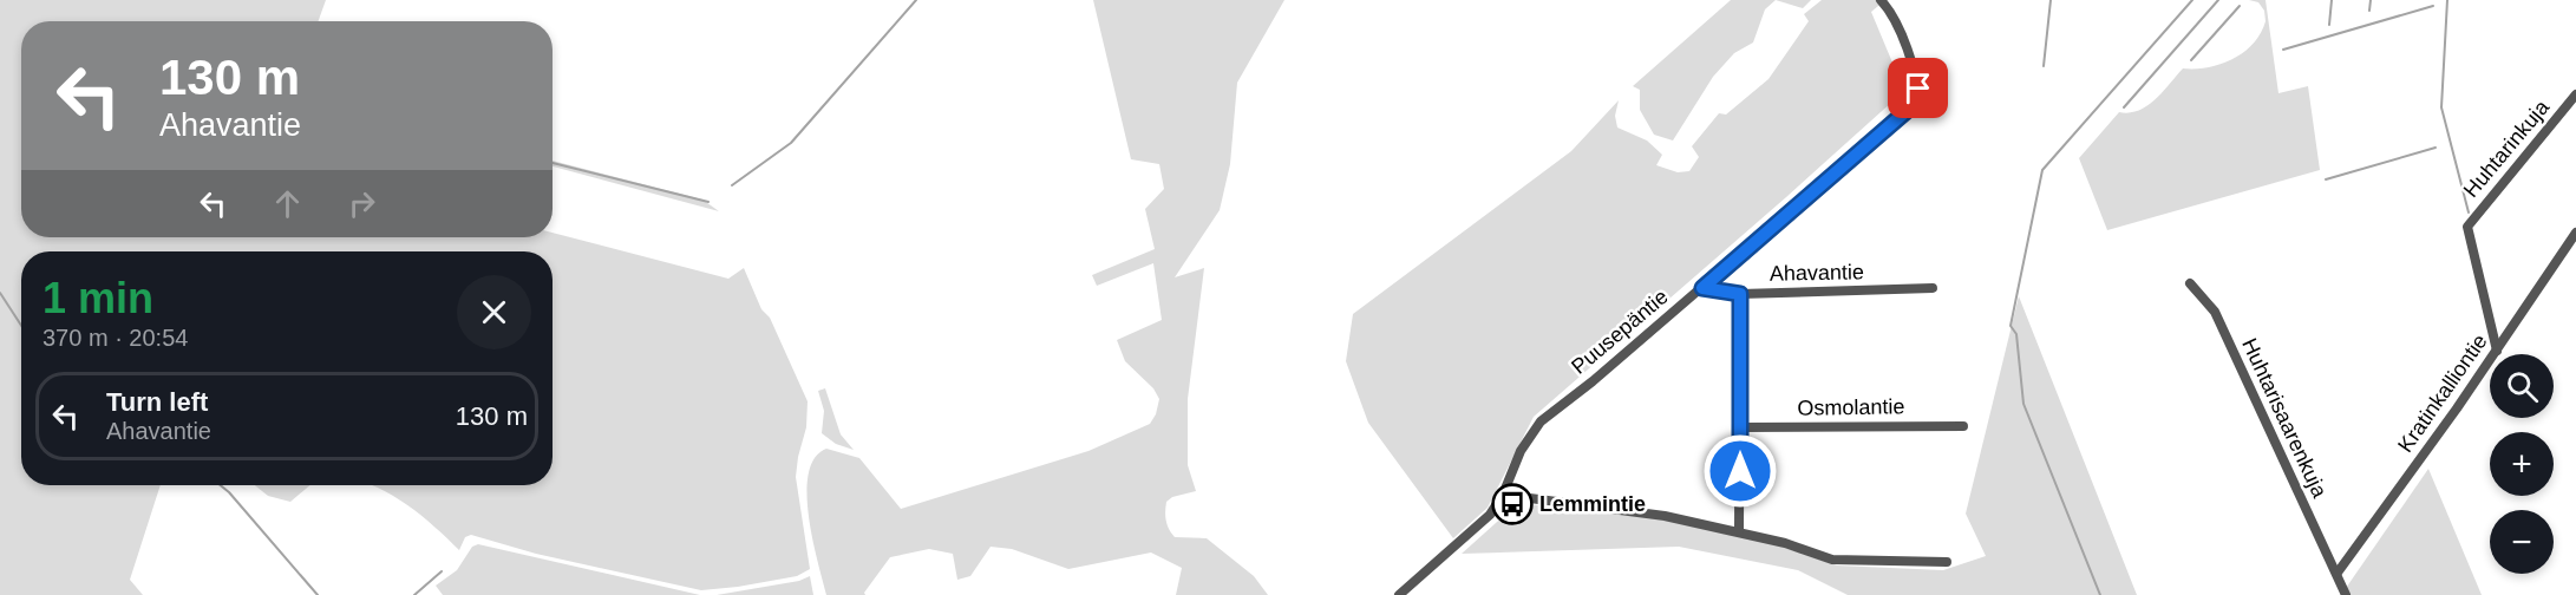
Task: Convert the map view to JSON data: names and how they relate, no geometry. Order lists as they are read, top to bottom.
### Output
{
  "streets": {
    "street": [
      "Huhtarinkuja",
      "Ahavantie",
      "Puusepäntie",
      "Kratinkalliontie",
      "Osmolantie",
      "Huhtarisaarenkuja"
    ]
  },
  "crossings": [
    ["Huhtarinkuja", "Kratinkalliontie"],
    ["Ahavantie", "Puusepäntie"],
    ["Kratinkalliontie", "Huhtarisaarenkuja"]
  ],
  "places": {
    "bus stop": ["Lemmintie"]
  },
  "page": {
    "turn": ["130 m", "Ahavantie"],
    "heading": ["1 min", "370 m · 20:54"],
    "map_buttons": ["+", "−"],
    "list": [
      {
        "name": "Turn left",
        "note": "Ahavantie",
        "value": "130 m"
      }
    ]
  }
}
